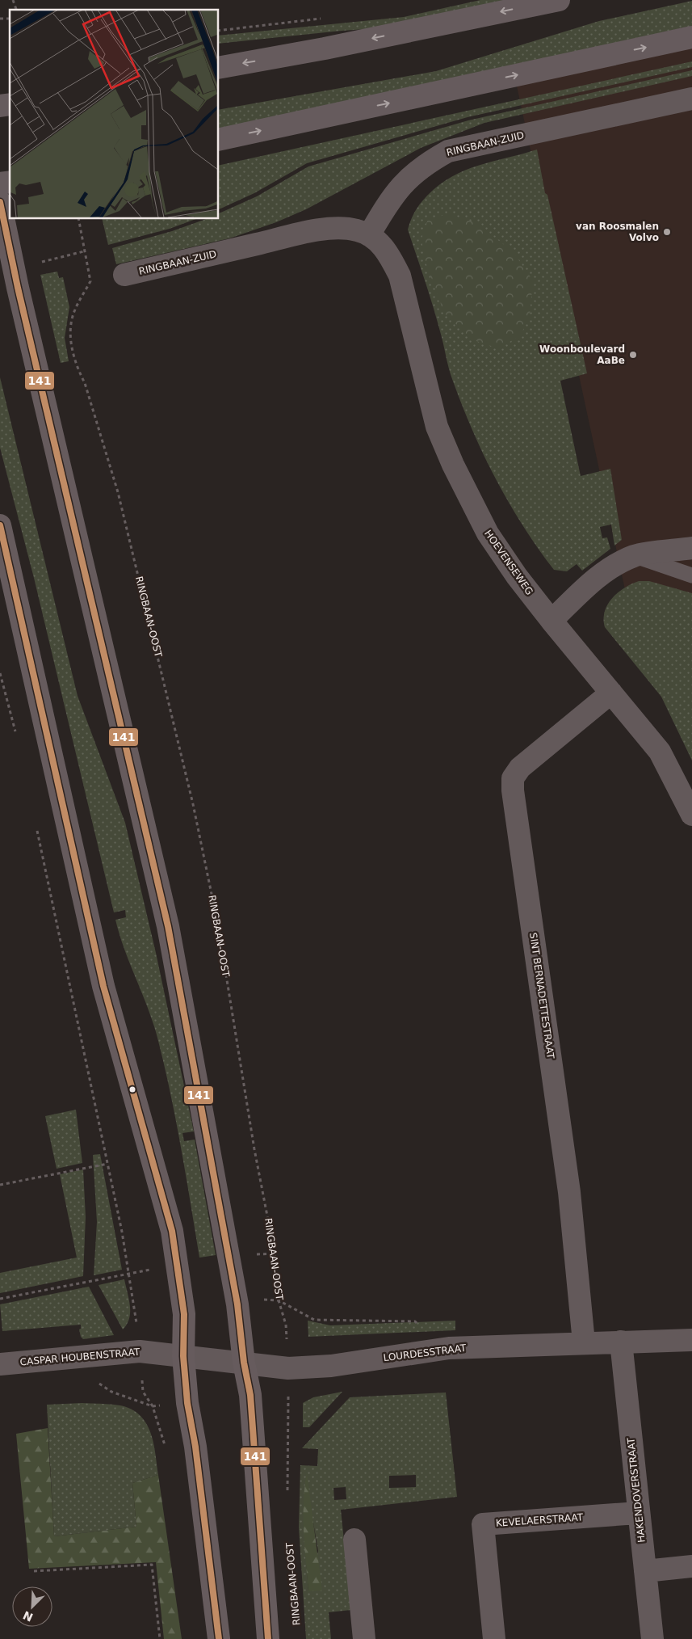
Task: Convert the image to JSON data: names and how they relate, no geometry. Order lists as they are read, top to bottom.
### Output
{
  "streets": {
    "street": [
      "RINGBAAN-ZUID",
      "HOEVENSEWEG",
      "SINT BERNADETTESTRAAT",
      "LOURDESSTRAAT",
      "CASPAR HOUBENSTRAAT",
      "HAKENDOVERSTRAAT",
      "KEVELAERSTRAAT"
    ],
    "path": ["RINGBAAN-OOST"]
  },
  "crossings": [
    ["RINGBAAN-ZUID", "HOEVENSEWEG"],
    ["HOEVENSEWEG", "SINT BERNADETTESTRAAT"],
    ["RINGBAAN-OOST", "LOURDESSTRAAT"],
    ["SINT BERNADETTESTRAAT", "LOURDESSTRAAT"],
    ["LOURDESSTRAAT", "CASPAR HOUBENSTRAAT"],
    ["LOURDESSTRAAT", "HAKENDOVERSTRAAT"],
    ["HAKENDOVERSTRAAT", "KEVELAERSTRAAT"]
  ],
  "places": ["van Roosmalen Volvo", "Woonboulevard AaBe"],
  "lines": ["transit line 141"],
  "north": "bottom left"
}
